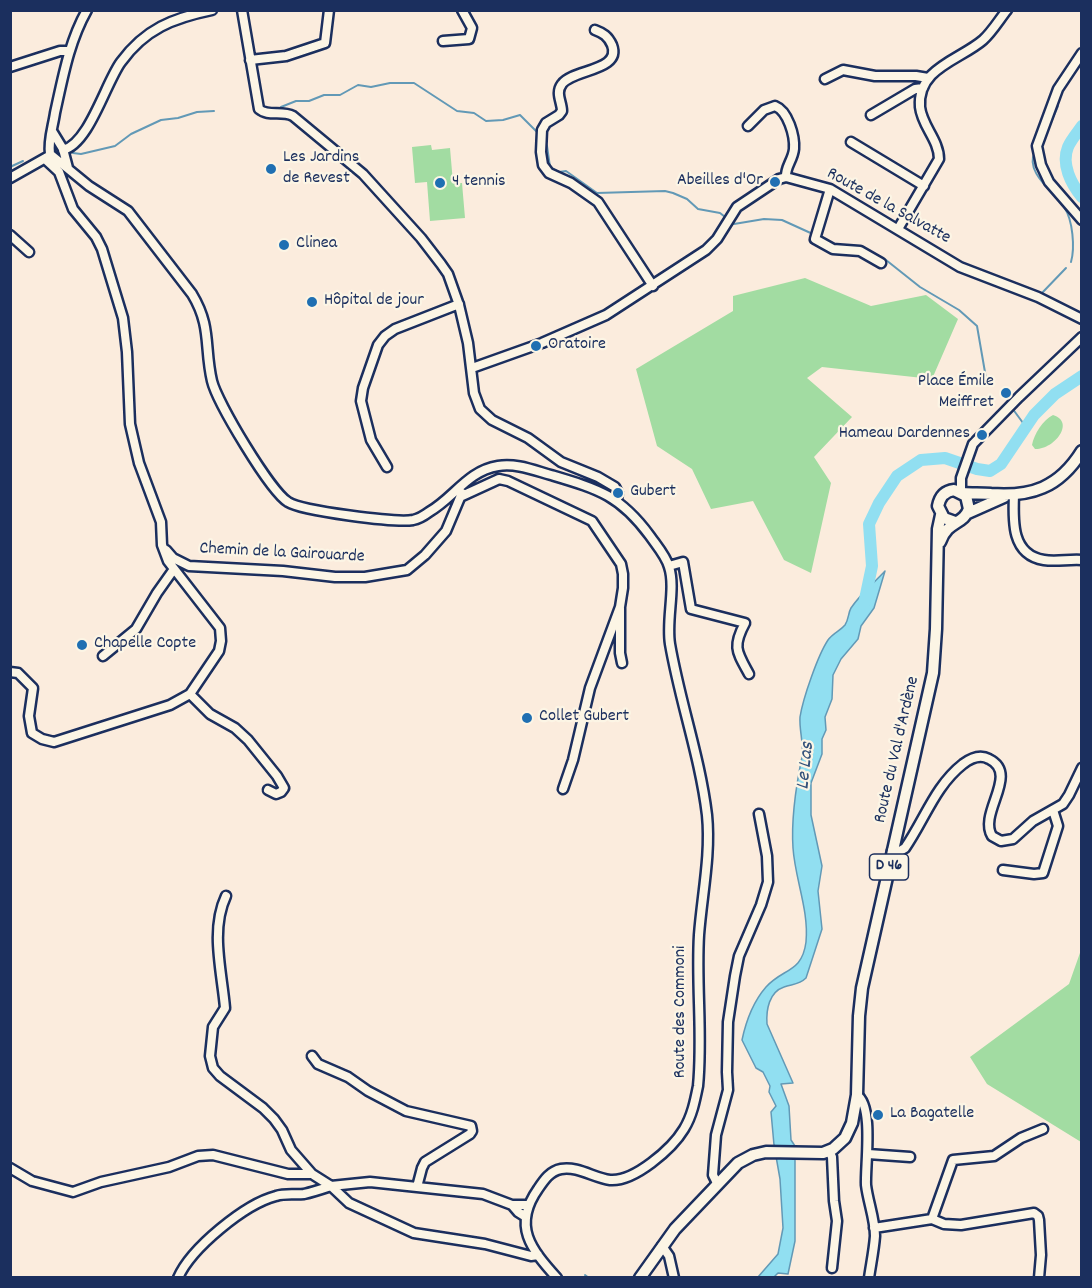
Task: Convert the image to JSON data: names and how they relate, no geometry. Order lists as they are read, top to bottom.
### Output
{
  "streets": {
    "main road": ["Route du Val d'Ardène", "D 46"],
    "street": ["Route de la Salvatte", "Chemin de la Gairouarde", "Route des Commoni"]
  },
  "water": ["Le Las"],
  "places": [
    "Les Jardins de Revest",
    "Abeilles d'Or",
    "4 tennis",
    "Clinea",
    "Hôpital de jour",
    "Oratoire",
    "Place Émile Meiffret",
    "Hameau Dardennes",
    "Gubert",
    "Chapelle Copte",
    "Collet Gubert",
    "La Bagatelle"
  ]
}
